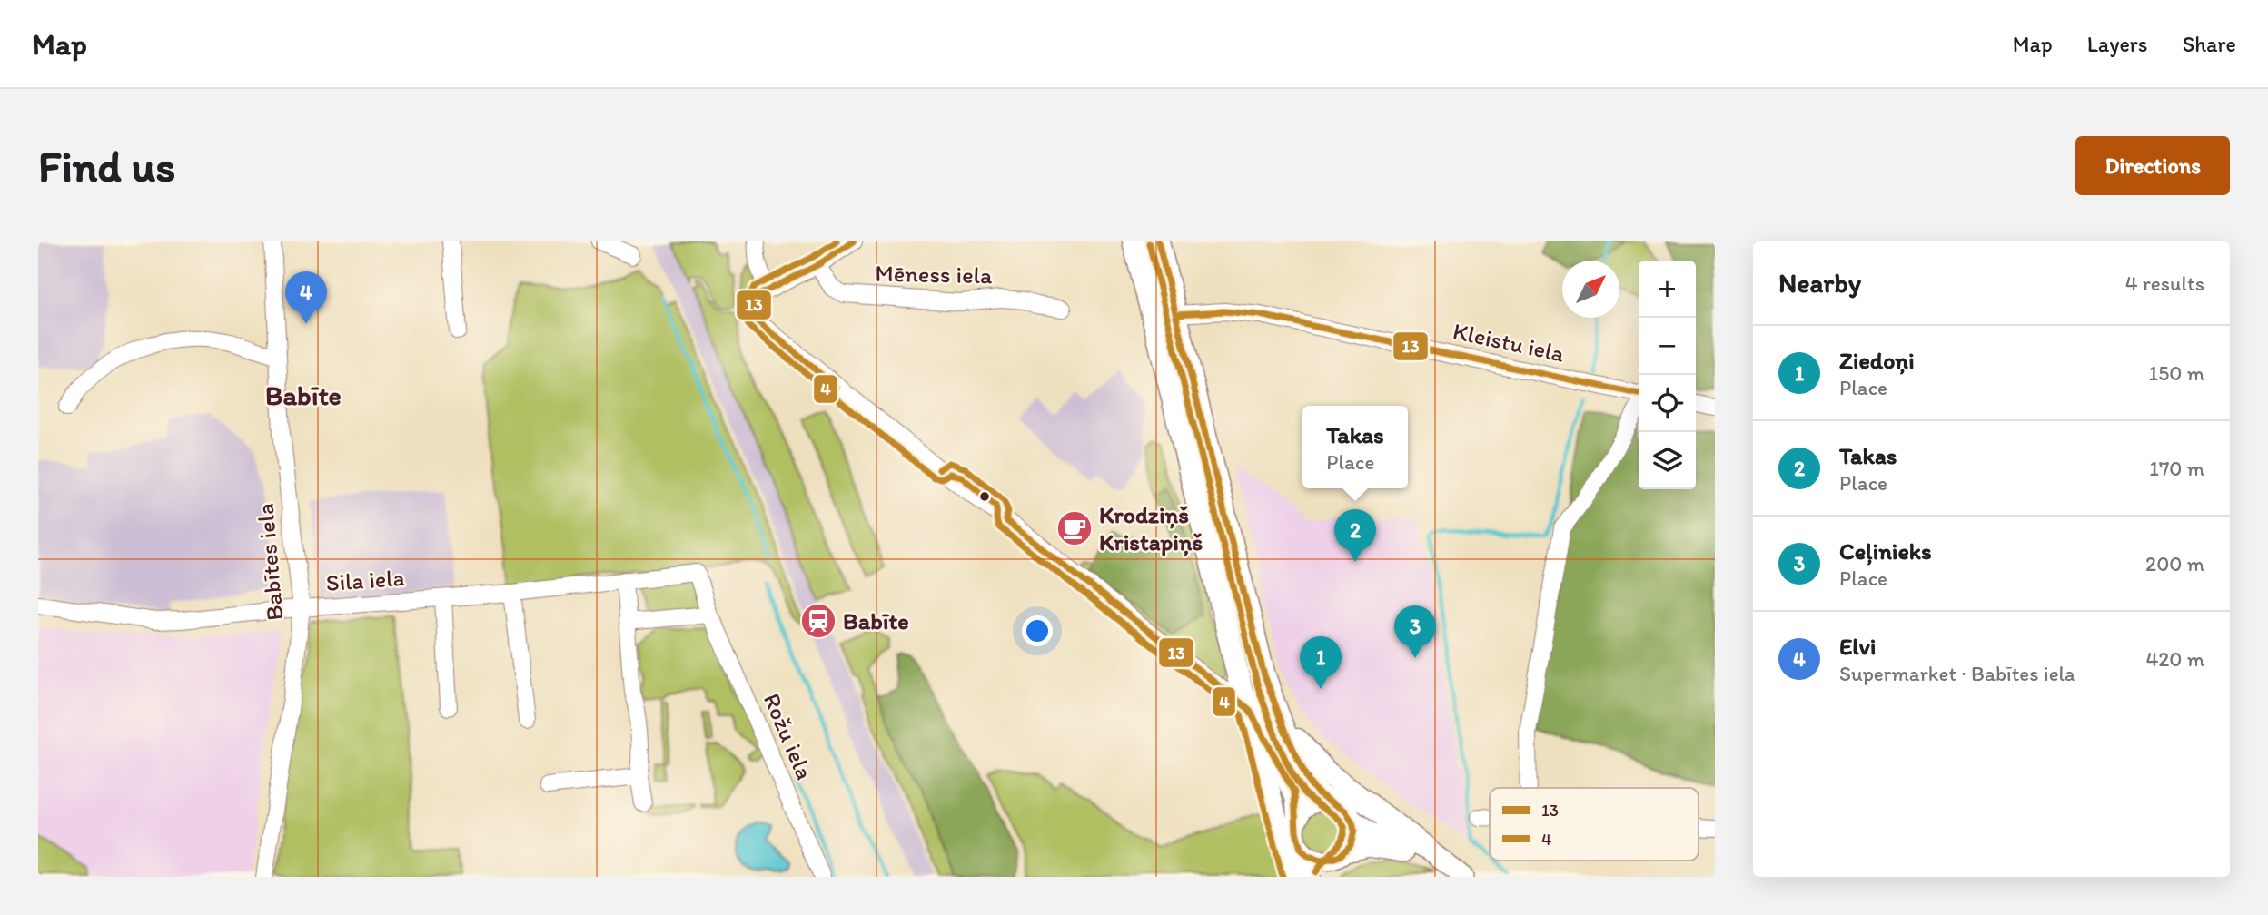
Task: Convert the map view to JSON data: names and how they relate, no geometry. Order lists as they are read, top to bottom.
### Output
{
  "streets": {
    "street": [
      "Mēness iela",
      "Kleistu iela",
      "Babītes iela",
      "Sila iela",
      "Rožu iela"
    ]
  },
  "crossings": [
    ["Babītes iela", "Sila iela"],
    ["Sila iela", "Rožu iela"]
  ],
  "districts": ["Babīte"],
  "places": {
    "cafe": ["Krodziņš Kristapiņš"],
    "station": ["Babīte"]
  },
  "lines": ["transit line 13", "transit line 4"],
  "legend": ["13", "4"],
  "north": "top right",
  "page": {
    "header": "Map",
    "nav": ["Map", "Layers", "Share"],
    "buttons": "Directions",
    "title": "Find us",
    "heading": ["Nearby", "4 results"],
    "map_buttons": ["+", "−"],
    "pins": [
      "4",
      "2",
      "3",
      "1"
    ],
    "list": [
      {
        "mark": "1",
        "name": "Ziedoņi",
        "note": "Place",
        "value": "150 m"
      },
      {
        "mark": "2",
        "name": "Takas",
        "note": "Place",
        "value": "170 m"
      },
      {
        "mark": "3",
        "name": "Ceļinieks",
        "note": "Place",
        "value": "200 m"
      },
      {
        "mark": "4",
        "name": "Elvi",
        "note": "Supermarket · Babītes iela",
        "value": "420 m"
      }
    ],
    "popup": ["Takas", "Place"]
  }
}
